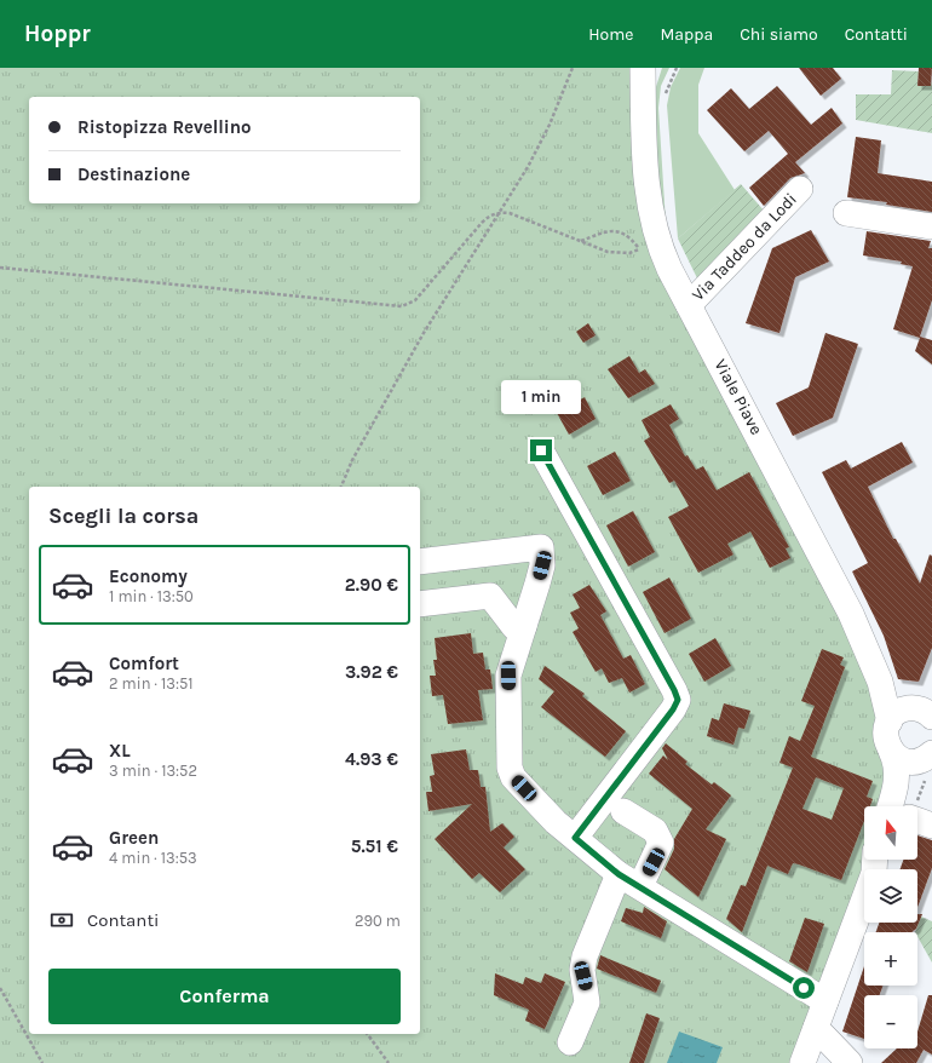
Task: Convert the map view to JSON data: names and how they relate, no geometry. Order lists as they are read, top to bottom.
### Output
{
  "streets": {
    "street": ["Via Taddeo da Lodi", "Viale Piave"]
  },
  "crossings": [
    ["Via Taddeo da Lodi", "Viale Piave"]
  ],
  "north": "top",
  "page": {
    "header": "Hoppr",
    "nav": [
      "Home",
      "Mappa",
      "Chi siamo",
      "Contatti"
    ],
    "banner": ["Ristopizza Revellino", "Destinazione"],
    "bubble": "1 min",
    "heading": "Scegli la corsa",
    "list": [
      {
        "name": "Economy",
        "note": "1 min · 13:50",
        "value": "2.90 €"
      },
      {
        "name": "Comfort",
        "note": "2 min · 13:51",
        "value": "3.92 €"
      },
      {
        "name": "XL",
        "note": "3 min · 13:52",
        "value": "4.93 €"
      },
      {
        "name": "Green",
        "note": "4 min · 13:53",
        "value": "5.51 €"
      }
    ],
    "map_buttons": ["+", "−"],
    "pay": ["Contanti", "290 m"],
    "buttons": "Conferma"
  }
}
